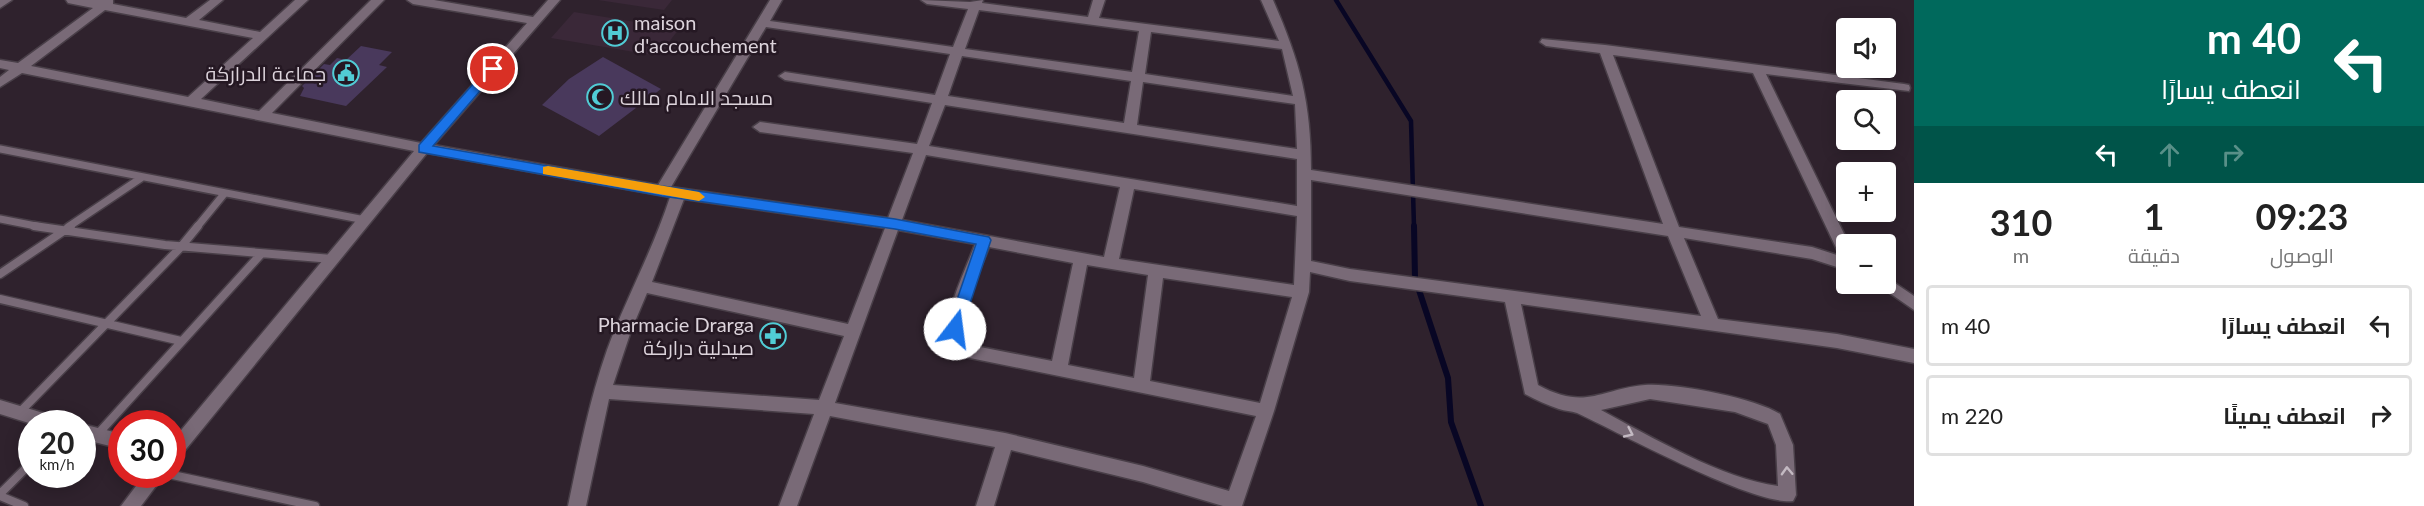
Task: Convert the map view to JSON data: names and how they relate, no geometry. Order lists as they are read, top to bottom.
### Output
{
  "places": {
    "hospital": ["maison d'accouchement"],
    "public building": ["جماعة الدراركة"],
    "mosque": ["مسجد الامام مالك"],
    "pharmacy": ["Pharmacie Drarga صيدلية دراركة"]
  },
  "page": {
    "turn": ["40 m", "انعطف يسارًا"],
    "map_buttons": ["+", "−"],
    "eta": [
      "09:23",
      "الوصول",
      "1",
      "دقيقة",
      "310",
      "m"
    ],
    "list": [
      {
        "name": "انعطف يسارًا",
        "value": "40 m"
      },
      {
        "name": "انعطف يمينًا",
        "value": "220 m"
      }
    ],
    "speed": "20 km/h",
    "limit": "30"
  }
}
